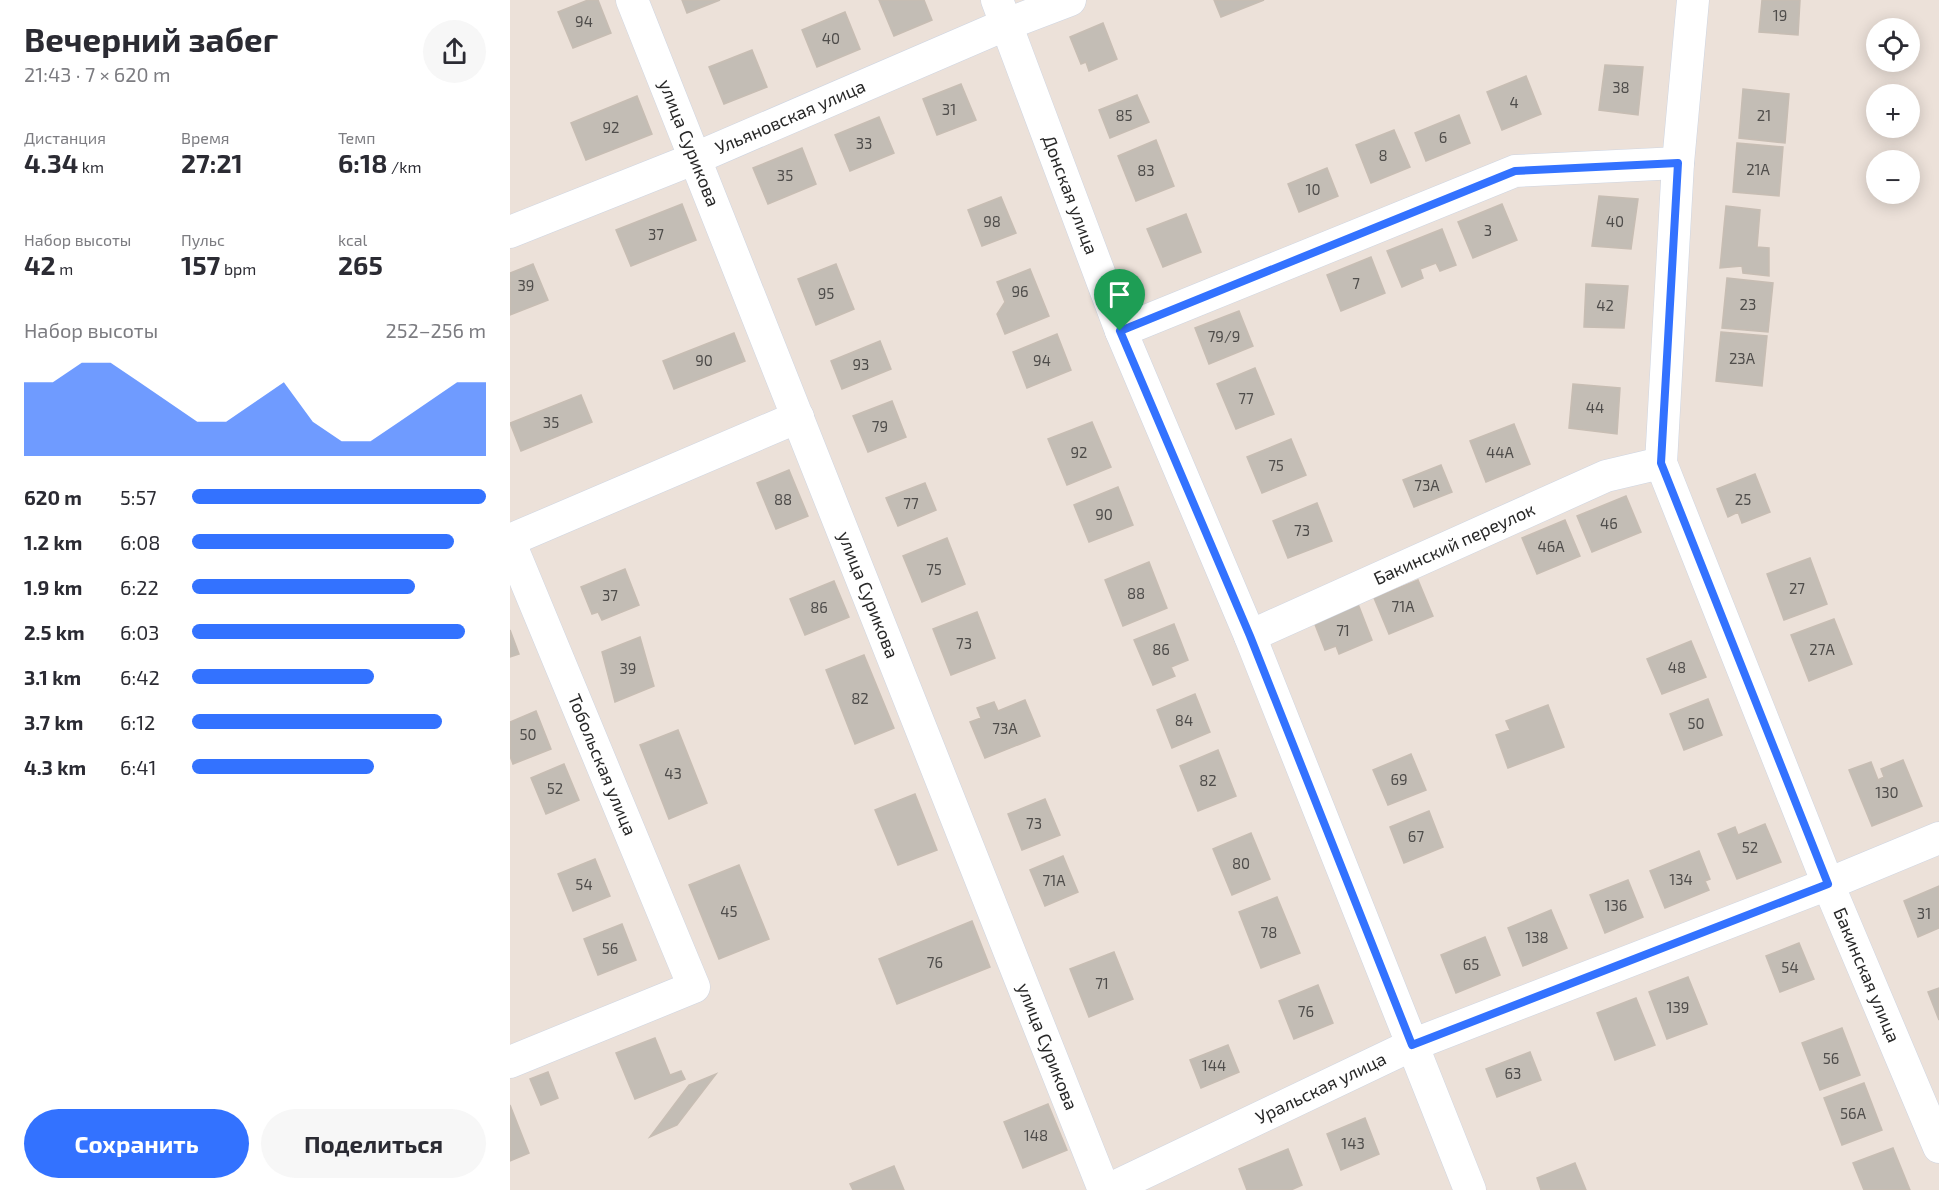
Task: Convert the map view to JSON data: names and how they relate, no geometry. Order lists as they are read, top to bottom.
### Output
{
  "streets": {
    "street": [
      "Ульяновская улица",
      "улица Сурикова",
      "Донская улица",
      "Бакинский переулок",
      "Тобольская улица",
      "Бакинская улица",
      "Уральская улица"
    ]
  },
  "crossings": [
    ["Ульяновская улица", "улица Сурикова"],
    ["Ульяновская улица", "Донская улица"],
    ["улица Сурикова", "Уральская улица"],
    ["Донская улица", "Бакинский переулок"],
    ["Донская улица", "Уральская улица"],
    ["Бакинский переулок", "Бакинская улица"],
    ["Бакинская улица", "Уральская улица"]
  ],
  "house_numbers": [
    "19",
    "94",
    "40",
    "38",
    "4",
    "31",
    "85",
    "21",
    "92",
    "6",
    "33",
    "8",
    "21А",
    "83",
    "35",
    "10",
    "98",
    "40",
    "3",
    "37",
    "7",
    "39",
    "96",
    "95",
    "23",
    "42",
    "79/9",
    "23А",
    "90",
    "94",
    "93",
    "77",
    "44",
    "35",
    "79",
    "92",
    "44А",
    "75",
    "73А",
    "88",
    "25",
    "77",
    "90",
    "46",
    "73",
    "46А",
    "75",
    "27",
    "88",
    "37",
    "71А",
    "86",
    "71",
    "73",
    "86",
    "27А",
    "48",
    "39",
    "82",
    "84",
    "50",
    "73А",
    "50",
    "43",
    "69",
    "82",
    "52",
    "130",
    "73",
    "67",
    "52",
    "80",
    "134",
    "71А",
    "54",
    "136",
    "45",
    "31",
    "78",
    "138",
    "56",
    "76",
    "65",
    "54",
    "71",
    "139",
    "76",
    "56",
    "144",
    "63",
    "56А",
    "148",
    "143"
  ],
  "page": {
    "heading": ["Вечерний забег", "21:43 · 7 × 620 m"],
    "map_buttons": ["+", "−"],
    "stats": [
      ["Дистанция", "4.34 km"],
      ["Время", "27:21"],
      ["Темп", "6:18 /km"],
      ["Набор высоты", "42 m"],
      ["Пульс", "157 bpm"],
      ["kcal", "265"]
    ],
    "chart": ["Набор высоты", "252–256 m"],
    "list": [
      {
        "name": "620 m",
        "note": "5:57"
      },
      {
        "name": "1.2 km",
        "note": "6:08"
      },
      {
        "name": "1.9 km",
        "note": "6:22"
      },
      {
        "name": "2.5 km",
        "note": "6:03"
      },
      {
        "name": "3.1 km",
        "note": "6:42"
      },
      {
        "name": "3.7 km",
        "note": "6:12"
      },
      {
        "name": "4.3 km",
        "note": "6:41"
      }
    ],
    "buttons": ["Сохранить", "Поделиться"]
  }
}
